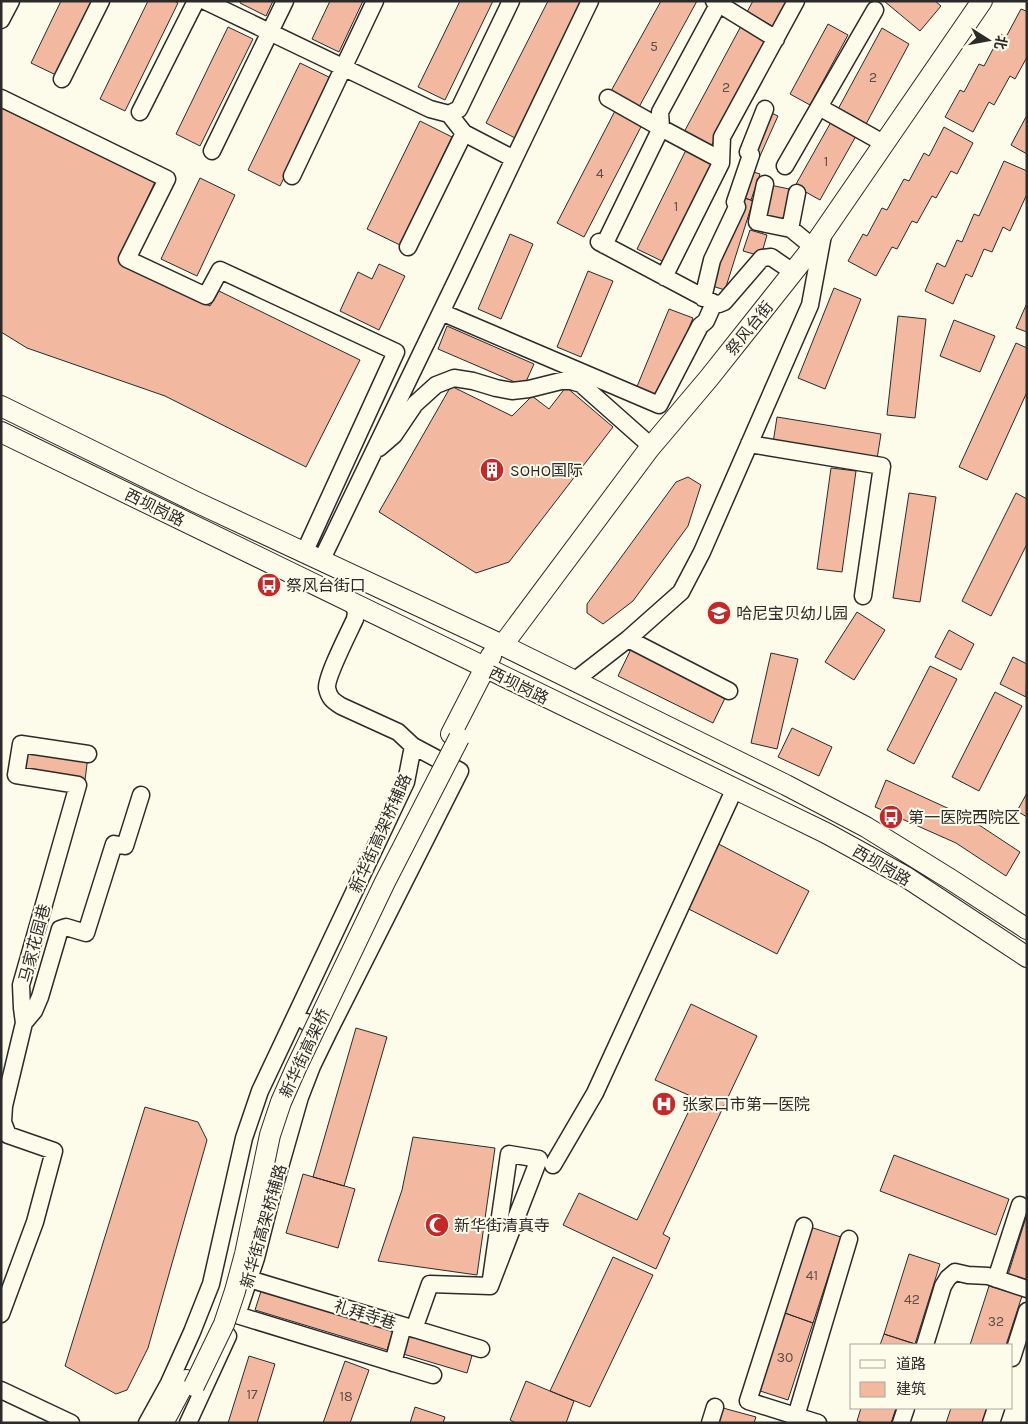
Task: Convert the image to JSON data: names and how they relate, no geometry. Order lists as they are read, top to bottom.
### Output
{
  "streets": {
    "main road": ["祭风台街", "西坝岗路", "新华街高架桥"],
    "street": ["新华街高架桥辅路", "马家花园巷", "礼拜寺巷"]
  },
  "crossings": [
    ["祭风台街", "西坝岗路"],
    ["祭风台街", "新华街高架桥"],
    ["西坝岗路", "新华街高架桥"],
    ["新华街高架桥辅路", "礼拜寺巷"]
  ],
  "places": {
    "building": ["SOHO国际"],
    "bus stop": ["祭风台街口", "第一医院西院区"],
    "school or university": ["哈尼宝贝幼儿园"],
    "hospital": ["张家口市第一医院"],
    "mosque": ["新华街清真寺"]
  },
  "house_numbers": [
    "5",
    "2",
    "2",
    "1",
    "4",
    "1",
    "41",
    "42",
    "32",
    "30",
    "17",
    "18"
  ],
  "legend": ["道路", "建筑"],
  "north": "right"
}
